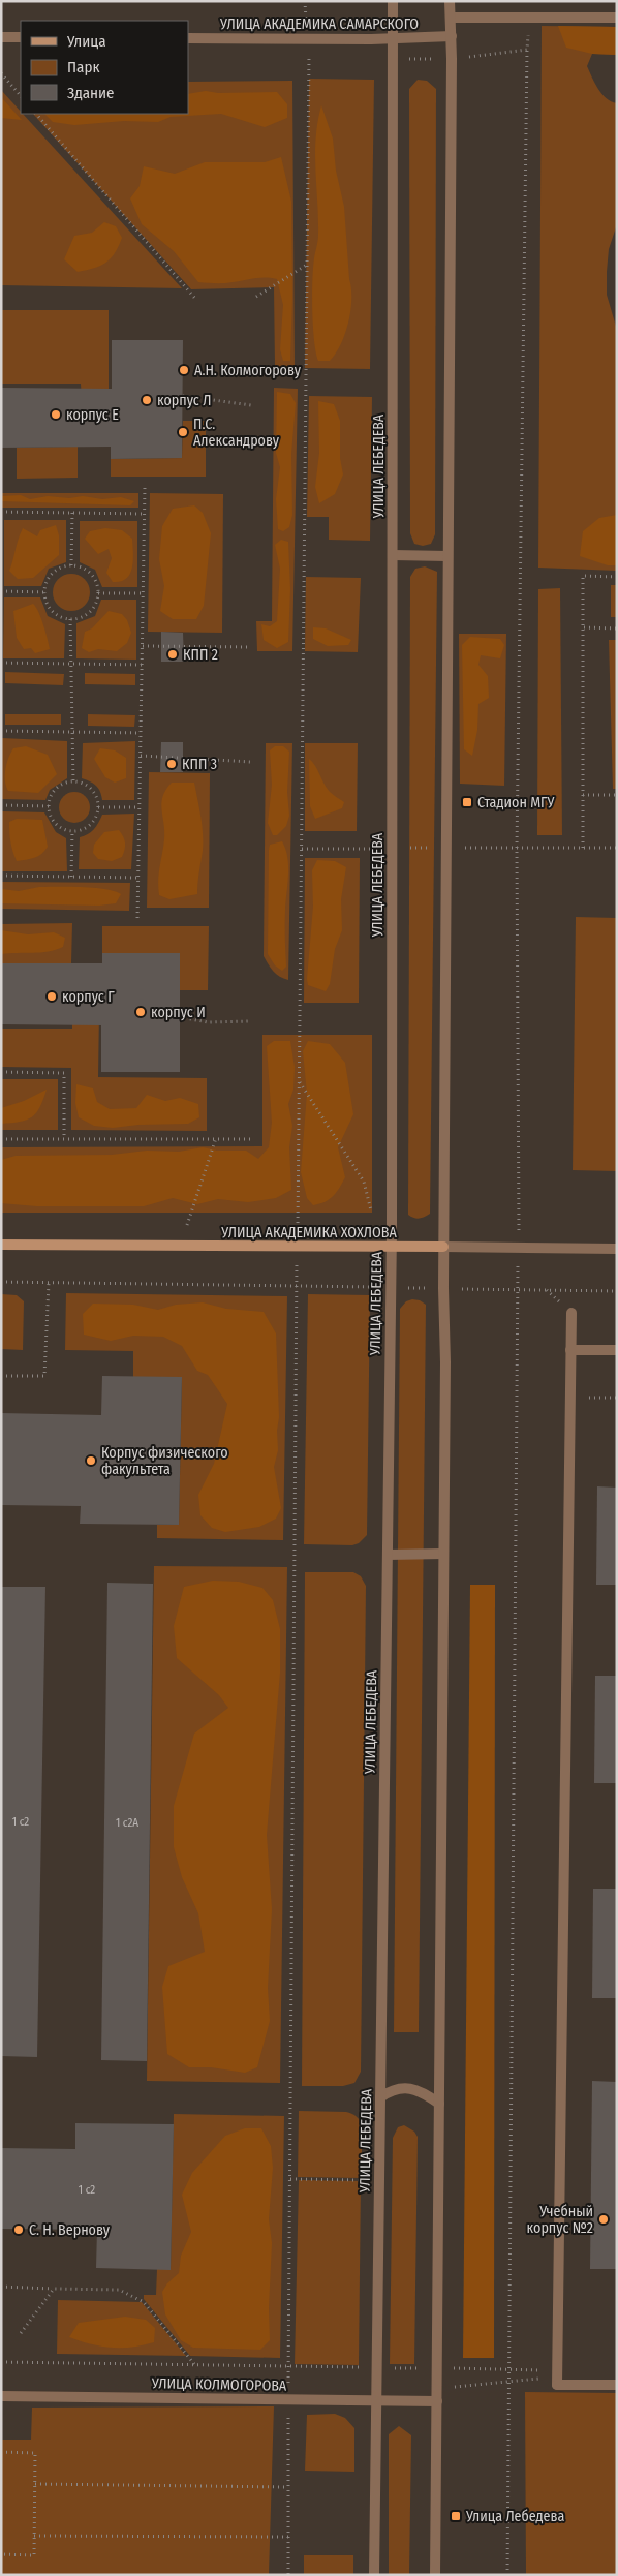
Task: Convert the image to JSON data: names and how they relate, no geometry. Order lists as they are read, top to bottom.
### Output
{
  "streets": {
    "street": [
      "УЛИЦА АКАДЕМИКА САМАРСКОГО",
      "УЛИЦА ЛЕБЕДЕВА",
      "УЛИЦА АКАДЕМИКА ХОХЛОВА",
      "УЛИЦА КОЛМОГОРОВА"
    ]
  },
  "crossings": [
    ["УЛИЦА АКАДЕМИКА САМАРСКОГО", "УЛИЦА ЛЕБЕДЕВА"],
    ["УЛИЦА ЛЕБЕДЕВА", "УЛИЦА АКАДЕМИКА ХОХЛОВА"],
    ["УЛИЦА ЛЕБЕДЕВА", "УЛИЦА КОЛМОГОРОВА"]
  ],
  "places": {
    "other": [
      "А.Н. Колмогорову",
      "корпус Л",
      "корпус Е",
      "П.С. Александрову",
      "КПП 2",
      "КПП 3",
      "корпус Г",
      "корпус И",
      "Корпус физического факультета",
      "Учебный корпус №2",
      "С. Н. Вернову"
    ],
    "transit": ["Стадион МГУ", "Улица Лебедева"]
  },
  "house_numbers": ["1 с2", "1 с2А", "1 с2"],
  "legend": ["Улица", "Парк", "Здание"]
}
